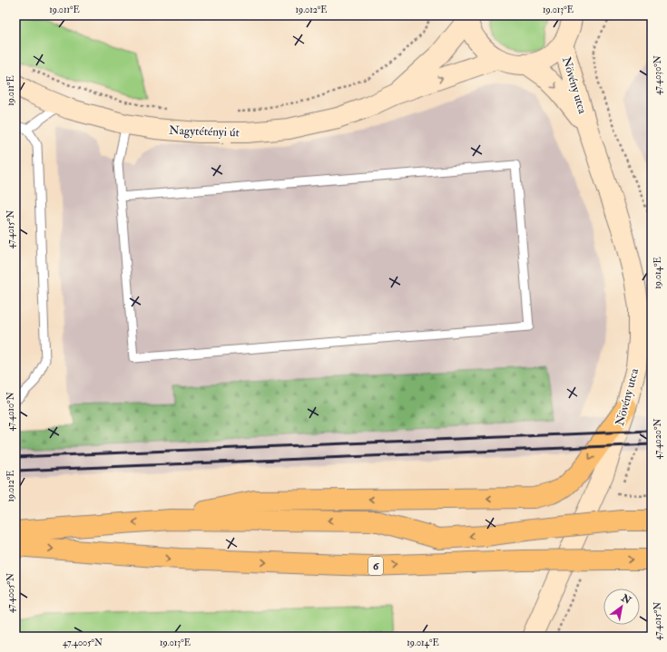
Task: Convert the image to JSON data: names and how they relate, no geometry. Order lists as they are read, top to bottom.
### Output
{
  "streets": {
    "main road": ["Növény utca", "Nagytétényi út", "6"]
  },
  "crossings": [
    ["Növény utca", "Nagytétényi út"]
  ],
  "north": "top right",
  "coordinates": [
    "19.011°E",
    "19.012°E",
    "19.013°E",
    "47.4030°N",
    "47.4015°N",
    "19.014°E",
    "47.4010°N",
    "47.4020°N",
    "47.4005°N"
  ]
}
